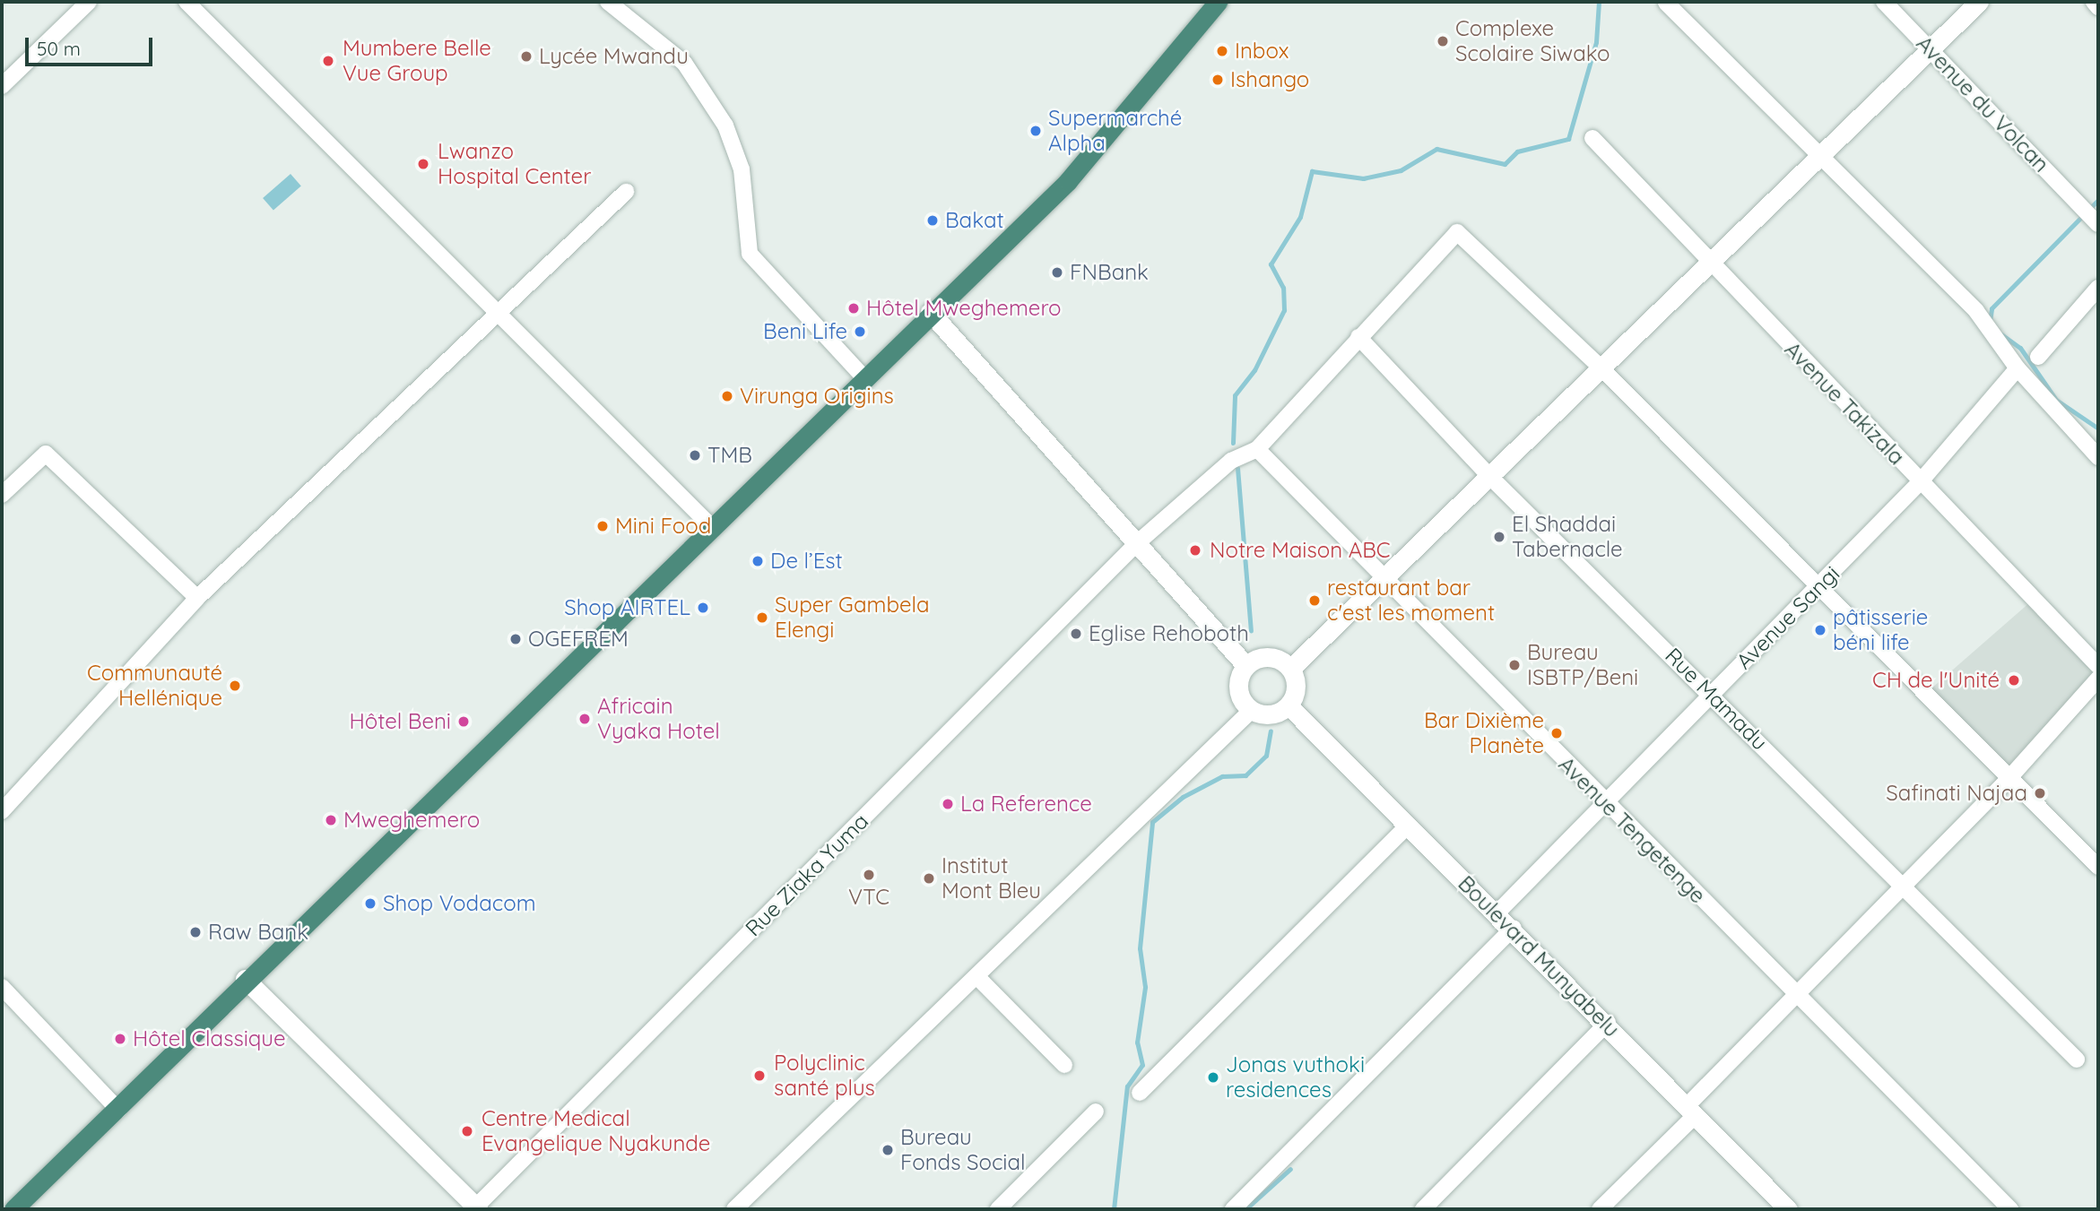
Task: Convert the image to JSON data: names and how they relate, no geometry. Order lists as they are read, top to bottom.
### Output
{
  "streets": {
    "street": [
      "Avenue du Volcan",
      "Avenue Takizala",
      "Avenue Sangi",
      "Rue Mamadu",
      "Avenue Tengetenge",
      "Rue Ziaka Yuma",
      "Boulevard Munyabelu"
    ]
  },
  "crossings": [
    ["Avenue Takizala", "Avenue Sangi"],
    ["Avenue Sangi", "Rue Mamadu"],
    ["Avenue Sangi", "Avenue Tengetenge"],
    ["Avenue Sangi", "Boulevard Munyabelu"],
    ["Rue Mamadu", "Rue Ziaka Yuma"],
    ["Avenue Tengetenge", "Rue Ziaka Yuma"]
  ],
  "places": [
    "Complexe Scolaire Siwako",
    "Inbox",
    "Lycée Mwandu",
    "Mumbere Belle Vue Group",
    "Ishango",
    "Supermarché Alpha",
    "Lwanzo Hospital Center",
    "Bakat",
    "FNBank",
    "Hôtel Mweghemero",
    "Beni Life",
    "Virunga Origins",
    "TMB",
    "Mini Food",
    "El Shaddai Tabernacle",
    "Notre Maison ABC",
    "De l’Est",
    "restaurant bar c'est les moment",
    "Shop AIRTEL",
    "Super Gambela Elengi",
    "pâtisserie béni life",
    "Eglise Rehoboth",
    "OGEFREM",
    "Bureau ISBTP/Beni",
    "CH de l'Unité",
    "Communauté Hellénique",
    "Africain Vyaka Hotel",
    "Hôtel Beni",
    "Bar Dixième Planète",
    "Safinati Najaa",
    "La Reference",
    "Mweghemero",
    "VTC",
    "Institut Mont Bleu",
    "Shop Vodacom",
    "Raw Bank",
    "Hôtel Classique",
    "Polyclinic santé plus",
    "Jonas vuthoki residences",
    "Centre Medical Evangelique Nyakunde",
    "Bureau Fonds Social"
  ],
  "scale_bar": "50 m"
}
